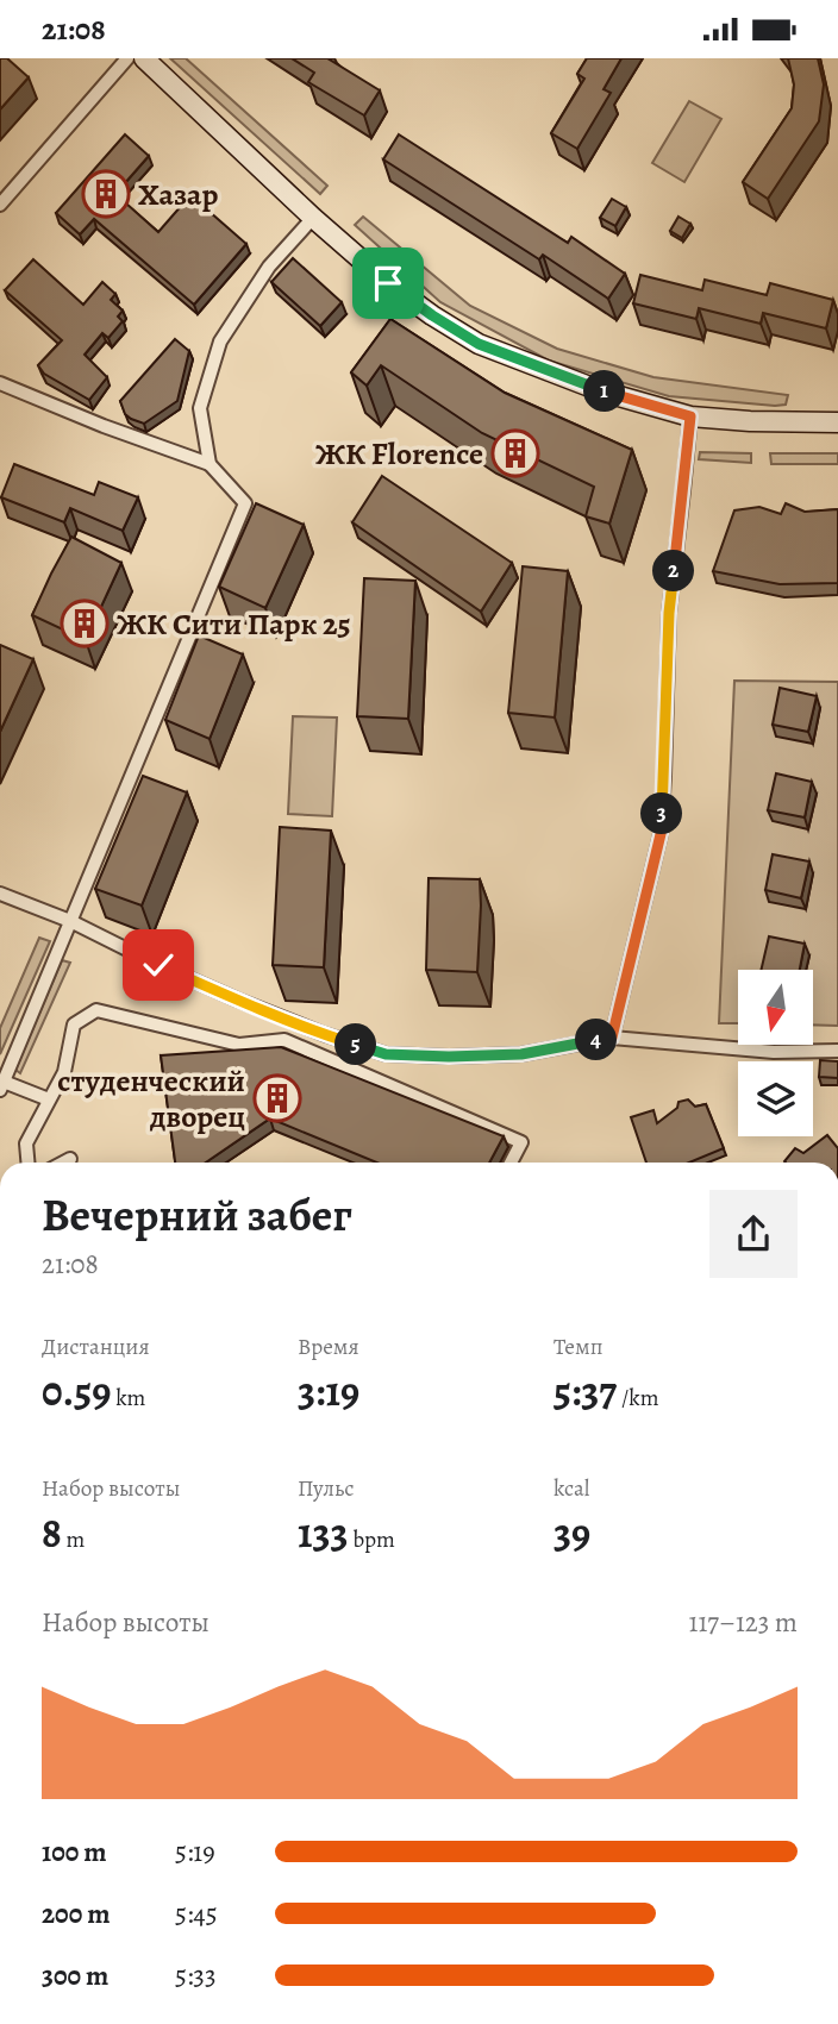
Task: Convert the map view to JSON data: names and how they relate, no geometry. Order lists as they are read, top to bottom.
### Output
{
  "places": {
    "building": [
      "Хазар",
      "ЖК Florence",
      "ЖК Сити Парк 25",
      "студенческий дворец"
    ]
  },
  "north": "bottom",
  "page": {
    "status": "21:08",
    "pins": [
      "1",
      "2",
      "3",
      "4",
      "5"
    ],
    "heading": ["Вечерний забег", "21:08"],
    "stats": [
      ["Дистанция", "0.59 km"],
      ["Время", "3:19"],
      ["Темп", "5:37 /km"],
      ["Набор высоты", "8 m"],
      ["Пульс", "133 bpm"],
      ["kcal", "39"]
    ],
    "chart": ["Набор высоты", "117–123 m"],
    "list": [
      {
        "name": "100 m",
        "note": "5:19"
      },
      {
        "name": "200 m",
        "note": "5:45"
      },
      {
        "name": "300 m",
        "note": "5:33"
      }
    ]
  }
}
